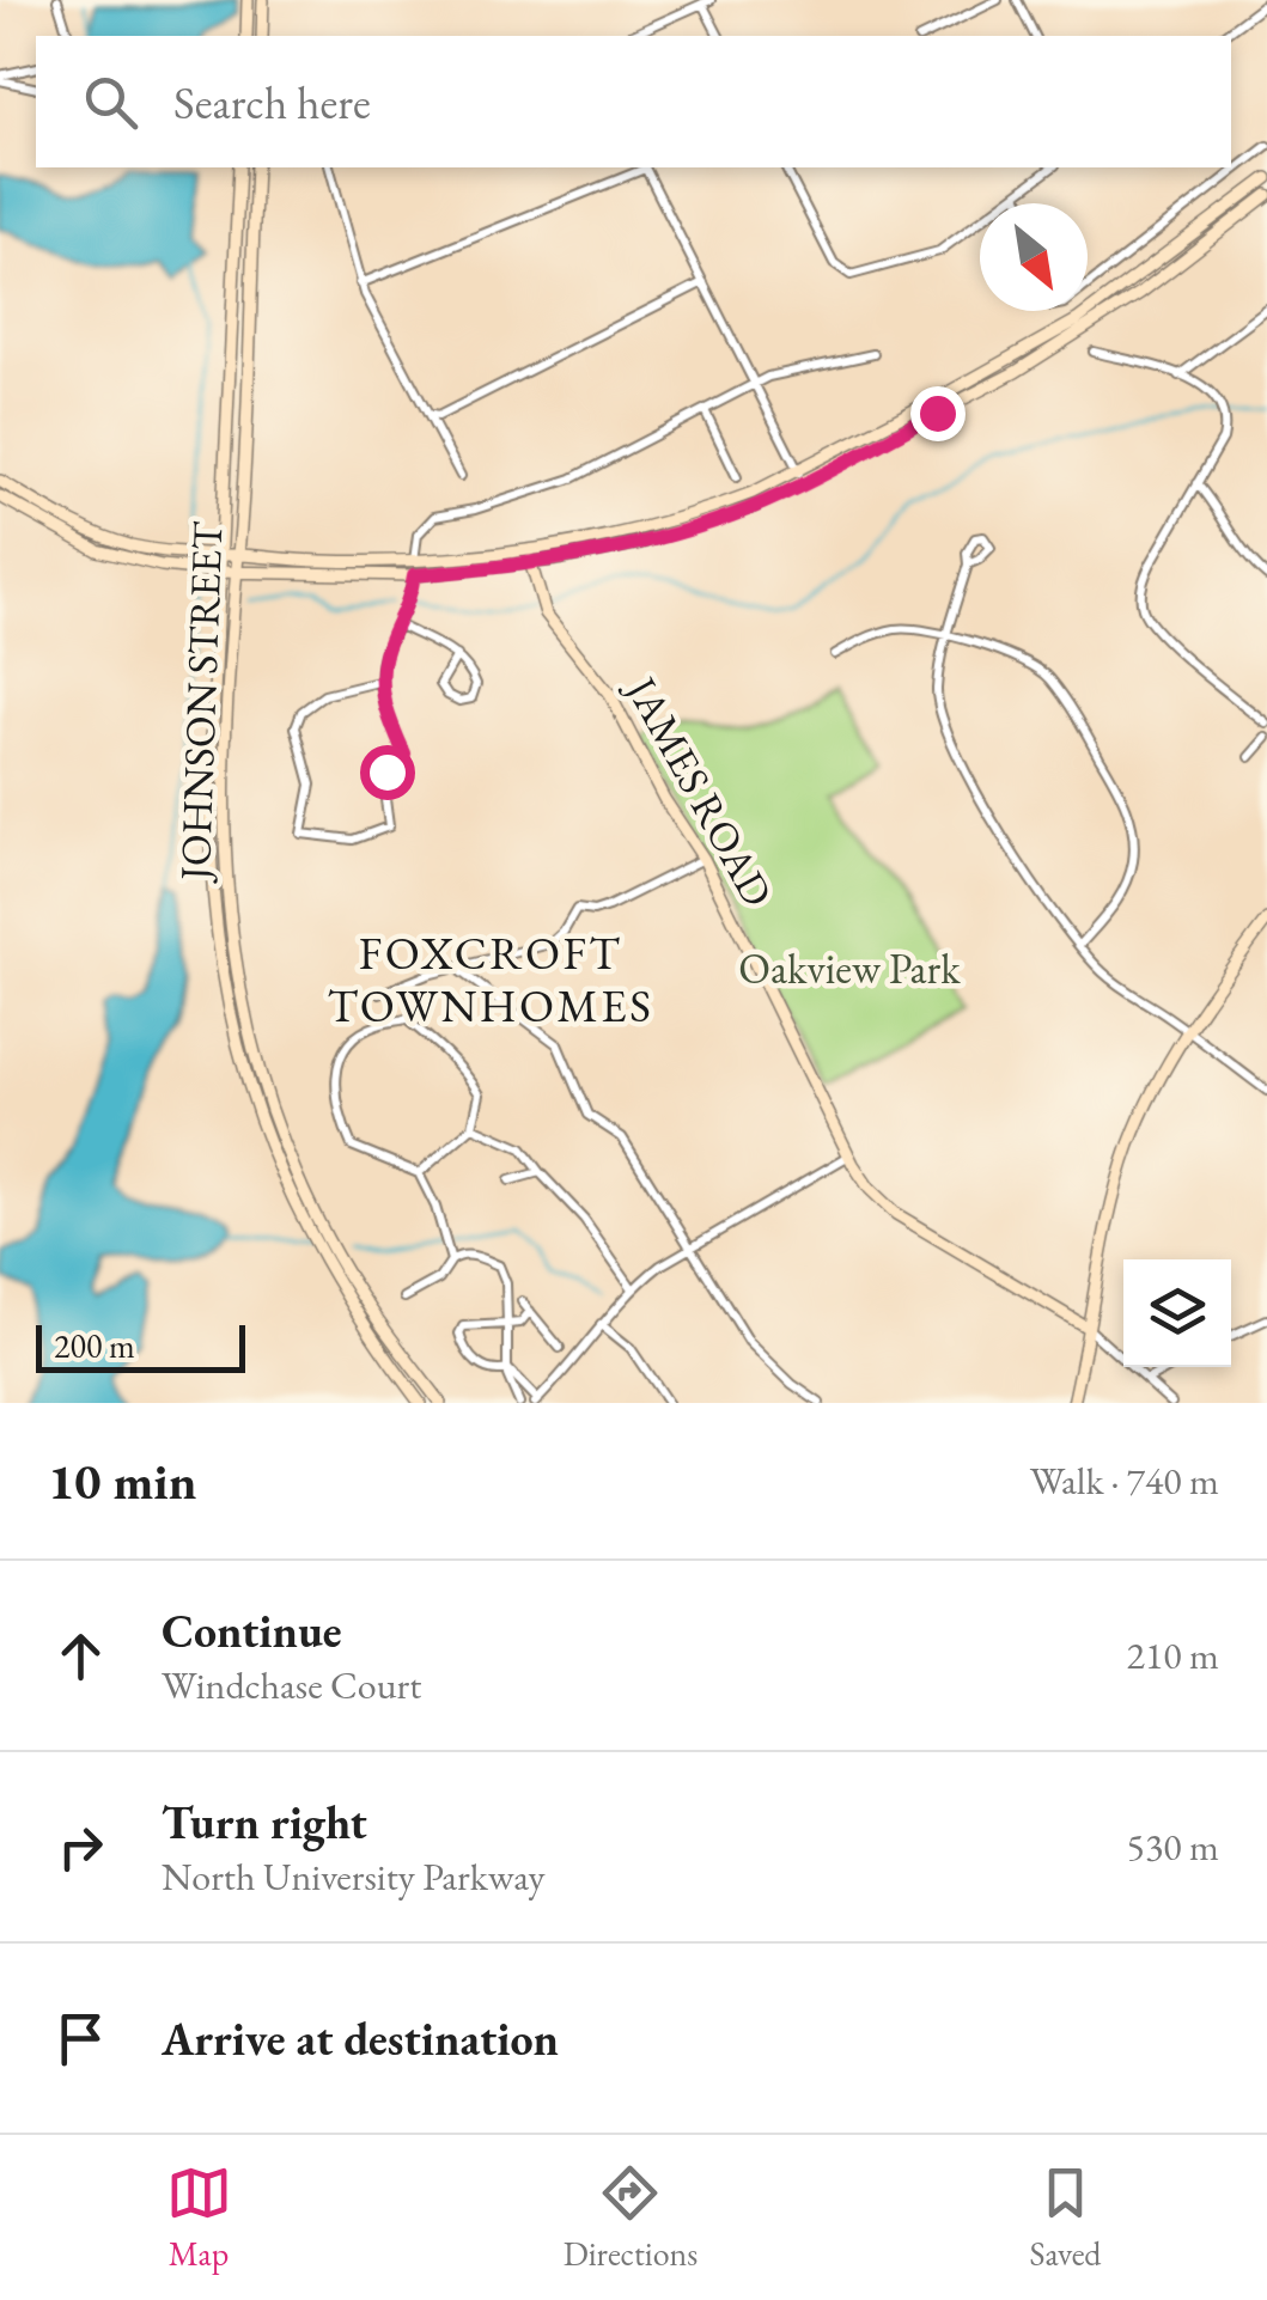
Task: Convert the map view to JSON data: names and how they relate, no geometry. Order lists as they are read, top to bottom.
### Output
{
  "streets": {
    "main road": ["JOHNSON STREET", "JAMES ROAD"]
  },
  "districts": ["FOXCROFT TOWNHOMES"],
  "parks": ["Oakview Park"],
  "scale_bar": "200 m",
  "north": "bottom right",
  "page": {
    "search": "Search here",
    "scale": "200 m",
    "heading": ["10 min", "Walk · 740 m"],
    "list": [
      ["Continue", "Windchase Court", "210 m"],
      ["Turn right", "North University Parkway", "530 m"],
      "Arrive at destination"
    ],
    "nav": ["Map", "Directions", "Saved"]
  }
}
